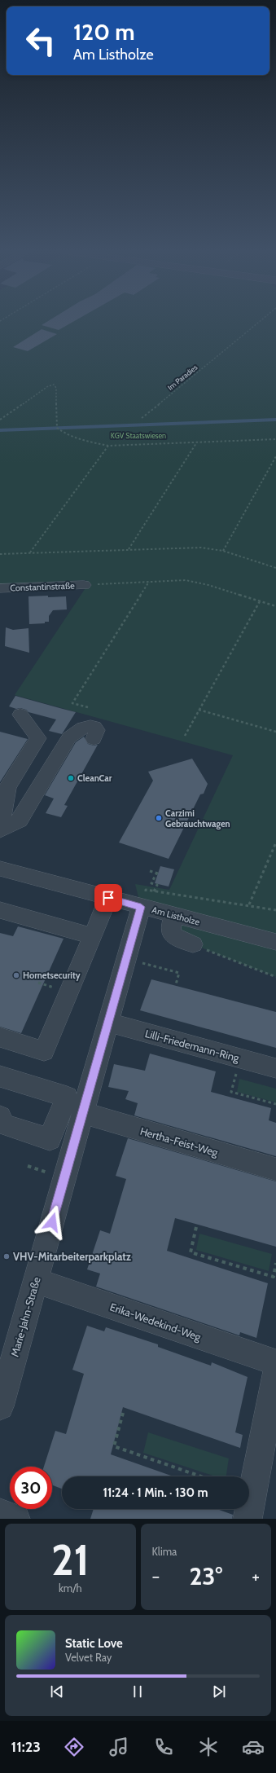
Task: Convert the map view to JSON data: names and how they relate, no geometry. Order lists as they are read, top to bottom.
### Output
{
  "streets": {
    "street": [
      "Constantinstraße",
      "Am Listholze",
      "Lilli-Friedemann-Ring",
      "Hertha-Feist-Weg",
      "Marie-Jahn-Straße",
      "Erika-Wedekind-Weg"
    ],
    "path": ["Im Paradies"]
  },
  "crossings": [
    ["Am Listholze", "Marie-Jahn-Straße"],
    ["Lilli-Friedemann-Ring", "Marie-Jahn-Straße"],
    ["Hertha-Feist-Weg", "Marie-Jahn-Straße"],
    ["Marie-Jahn-Straße", "Erika-Wedekind-Weg"]
  ],
  "parks": ["KGV Staatswiesen"],
  "places": [
    "CleanCar",
    "Carzimi Gebrauchtwagen",
    "Hornetsecurity",
    "VHV-Mitarbeiterparkplatz"
  ],
  "page": {
    "turn": ["120 m", "Am Listholze"],
    "limit": "30",
    "trip": "11:24 · 1 Min. · 130 m",
    "tile": [
      ["21", "km/h"],
      "Klima"
    ],
    "heat": ["−", "23°", "+"],
    "song": ["Static Love", "Velvet Ray"],
    "tabs": "11:23"
  }
}
